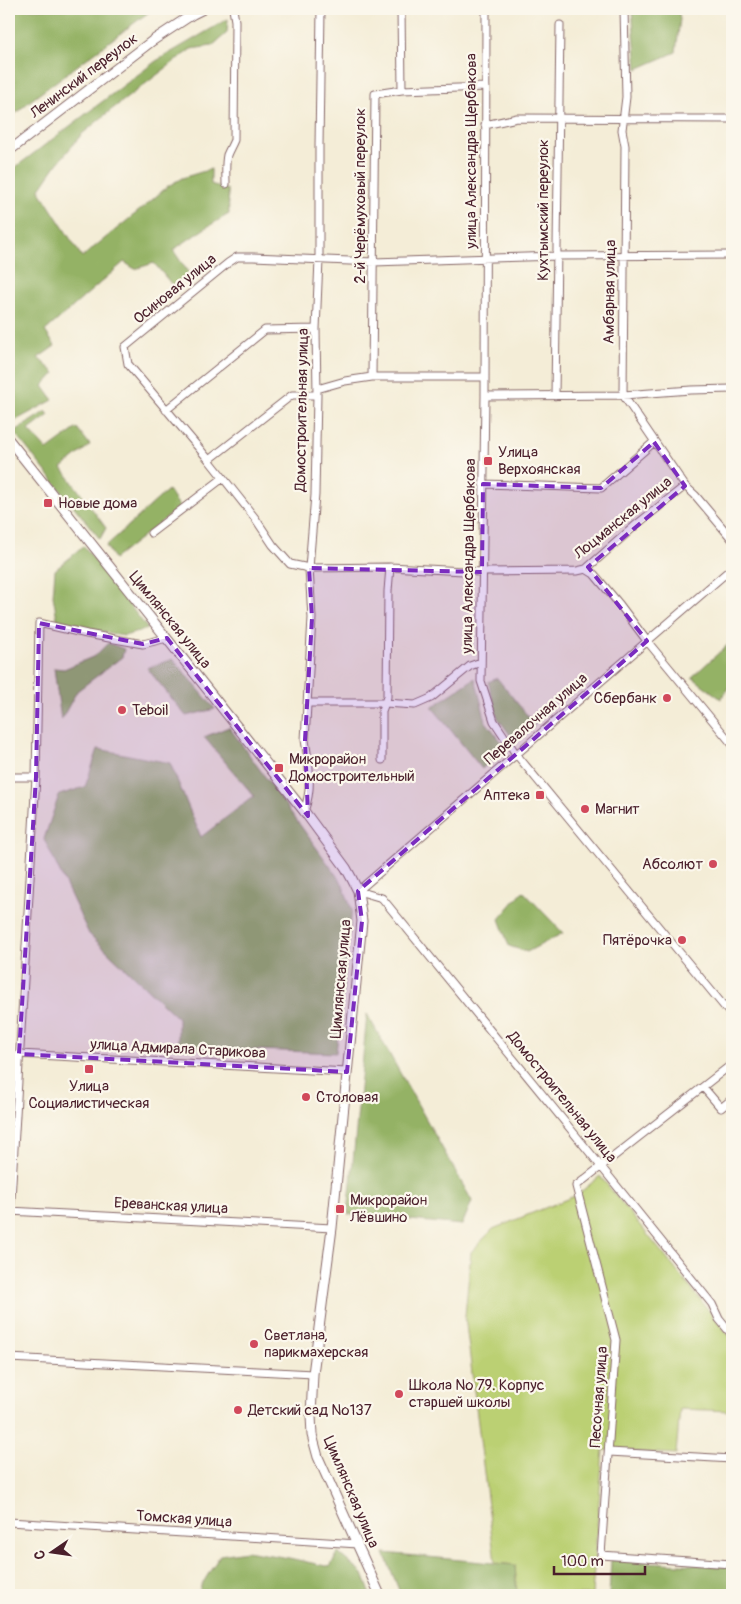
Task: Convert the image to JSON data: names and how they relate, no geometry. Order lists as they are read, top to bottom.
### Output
{
  "streets": {
    "main road": ["Ленинский переулок", "Цимлянская улица"],
    "street": [
      "улица Александра Щербакова",
      "2-й Черёмуховый переулок",
      "Кухтымский переулок",
      "Осиновая улица",
      "Амбарная улица",
      "Домостроительная улица",
      "Лоцманская улица",
      "Перевалочная улица",
      "улица Адмирала Старикова",
      "Ереванская улица",
      "Песочная улица",
      "Томская улица"
    ]
  },
  "crossings": [
    ["улица Александра Щербакова", "Осиновая улица"],
    ["улица Александра Щербакова", "Лоцманская улица"],
    ["улица Александра Щербакова", "Перевалочная улица"],
    ["2-й Черёмуховый переулок", "Осиновая улица"],
    ["Кухтымский переулок", "Осиновая улица"],
    ["Осиновая улица", "Амбарная улица"],
    ["Осиновая улица", "Домостроительная улица"],
    ["Домостроительная улица", "Лоцманская улица"],
    ["Домостроительная улица", "Цимлянская улица"],
    ["Домостроительная улица", "Перевалочная улица"],
    ["Домостроительная улица", "Песочная улица"],
    ["Цимлянская улица", "Перевалочная улица"],
    ["Цимлянская улица", "улица Адмирала Старикова"],
    ["Цимлянская улица", "Ереванская улица"],
    ["Цимлянская улица", "Томская улица"]
  ],
  "places": {
    "transit": [
      "Улица Верхоянская",
      "Новые дома",
      "Микрорайон Домостроительный",
      "Аптека",
      "Улица Социалистическая",
      "Микрорайон Лёвшино"
    ],
    "other": [
      "Сбербанк",
      "Teboil",
      "Магнит",
      "Абсолют",
      "Пятёрочка",
      "Столовая",
      "Светлана, парикмахерская",
      "Школа № 79. Корпус старшей школы",
      "Детский сад №137"
    ]
  },
  "scale_bar": "100 m",
  "north": "left"
}
